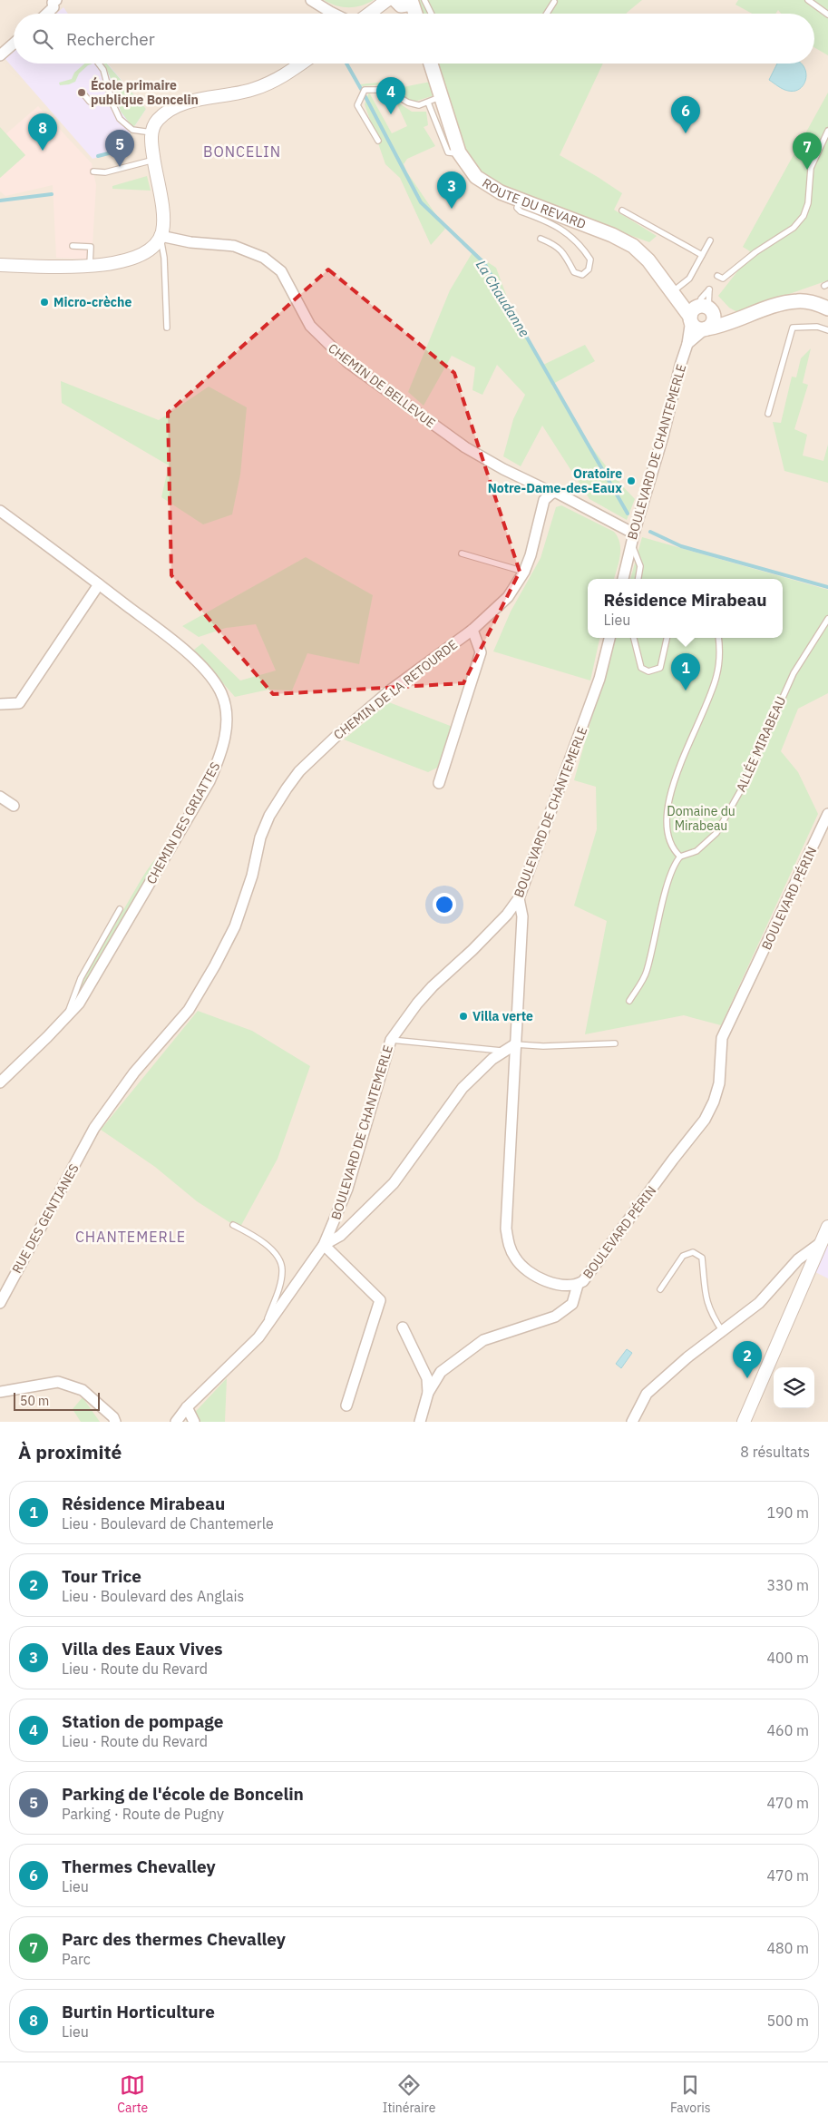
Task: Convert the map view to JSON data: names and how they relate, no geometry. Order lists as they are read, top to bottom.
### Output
{
  "streets": {
    "main road": ["ROUTE DU REVARD"],
    "street": [
      "CHEMIN DE BELLEVUE",
      "BOULEVARD DE CHANTEMERLE",
      "CHEMIN DE LA RETOURDE",
      "CHEMIN DES GRIATTES",
      "BOULEVARD PÉRIN",
      "RUE DES GENTIANES"
    ],
    "lane": ["ALLÉE MIRABEAU"]
  },
  "crossings": [
    ["CHEMIN DE BELLEVUE", "CHEMIN DE LA RETOURDE"],
    ["BOULEVARD DE CHANTEMERLE", "BOULEVARD PÉRIN"],
    ["CHEMIN DE LA RETOURDE", "RUE DES GENTIANES"]
  ],
  "districts": ["BONCELIN", "CHANTEMERLE"],
  "water": ["La Chaudanne"],
  "parks": ["Domaine du Mirabeau"],
  "places": [
    "École primaire publique Boncelin",
    "Micro-crèche",
    "Oratoire Notre-Dame-des-Eaux",
    "Villa verte"
  ],
  "scale_bar": "50 m",
  "page": {
    "search": "Rechercher",
    "pins": [
      "4",
      "6",
      "8",
      "5",
      "7",
      "3",
      "1",
      "2"
    ],
    "popup": ["Résidence Mirabeau", "Lieu"],
    "scale": "50 m",
    "heading": ["À proximité", "8 résultats"],
    "list": [
      {
        "mark": "1",
        "name": "Résidence Mirabeau",
        "note": "Lieu · Boulevard de Chantemerle",
        "value": "190 m"
      },
      {
        "mark": "2",
        "name": "Tour Trice",
        "note": "Lieu · Boulevard des Anglais",
        "value": "330 m"
      },
      {
        "mark": "3",
        "name": "Villa des Eaux Vives",
        "note": "Lieu · Route du Revard",
        "value": "400 m"
      },
      {
        "mark": "4",
        "name": "Station de pompage",
        "note": "Lieu · Route du Revard",
        "value": "460 m"
      },
      {
        "mark": "5",
        "name": "Parking de l'école de Boncelin",
        "note": "Parking · Route de Pugny",
        "value": "470 m"
      },
      {
        "mark": "6",
        "name": "Thermes Chevalley",
        "note": "Lieu",
        "value": "470 m"
      },
      {
        "mark": "7",
        "name": "Parc des thermes Chevalley",
        "note": "Parc",
        "value": "480 m"
      },
      {
        "mark": "8",
        "name": "Burtin Horticulture",
        "note": "Lieu",
        "value": "500 m"
      }
    ],
    "nav": ["Carte", "Itinéraire", "Favoris"]
  }
}
